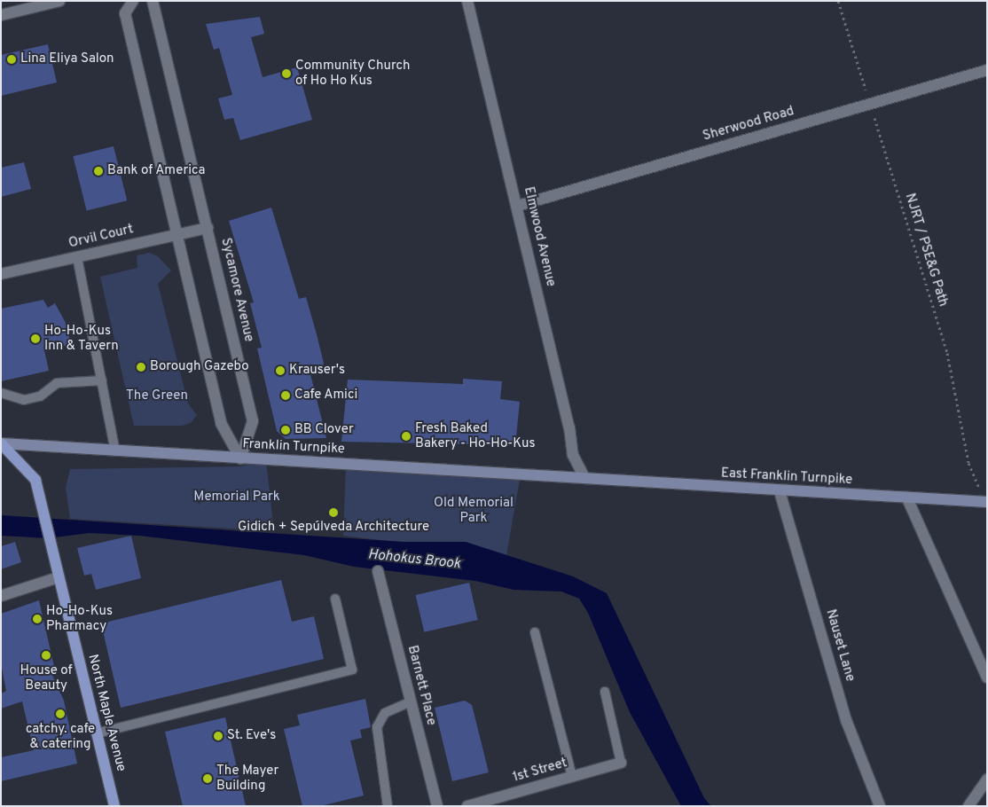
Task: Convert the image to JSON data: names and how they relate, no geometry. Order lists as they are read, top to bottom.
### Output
{
  "streets": {
    "main road": ["North Maple Avenue"],
    "street": [
      "Sherwood Road",
      "Orvil Court",
      "Elmwood Avenue",
      "Sycamore Avenue",
      "Franklin Turnpike",
      "East Franklin Turnpike",
      "Nauset Lane",
      "Barnett Place",
      "1st Street"
    ],
    "path": ["NJRT / PSE&G Path"]
  },
  "crossings": [
    ["Sherwood Road", "Elmwood Avenue"],
    ["Sherwood Road", "NJRT / PSE&G Path"],
    ["Orvil Court", "Sycamore Avenue"],
    ["Elmwood Avenue", "Franklin Turnpike"],
    ["Elmwood Avenue", "East Franklin Turnpike"],
    ["NJRT / PSE&G Path", "East Franklin Turnpike"],
    ["Sycamore Avenue", "Franklin Turnpike"],
    ["Franklin Turnpike", "East Franklin Turnpike"],
    ["Franklin Turnpike", "North Maple Avenue"],
    ["East Franklin Turnpike", "Nauset Lane"]
  ],
  "water": ["Hohokus Brook"],
  "parks": ["The Green", "Memorial Park", "Old Memorial Park"],
  "places": [
    "Lina Eliya Salon",
    "Community Church of Ho Ho Kus",
    "Bank of America",
    "Ho-Ho-Kus Inn & Tavern",
    "Borough Gazebo",
    "Krauser's",
    "Cafe Amici",
    "BB Clover",
    "Fresh Baked Bakery - Ho-Ho-Kus",
    "Gidich + Sepúlveda Architecture",
    "Ho-Ho-Kus Pharmacy",
    "House of Beauty",
    "catchy. cafe & catering",
    "St. Eve's",
    "The Mayer Building"
  ]
}
